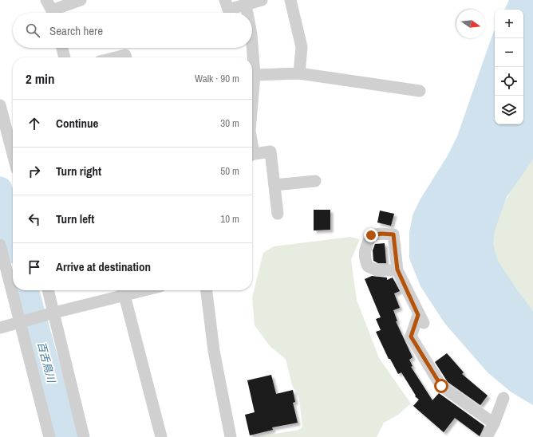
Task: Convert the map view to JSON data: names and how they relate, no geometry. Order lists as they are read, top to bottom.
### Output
{
  "water": ["百舌鳥川"],
  "north": "right",
  "page": {
    "map_buttons": ["+", "−"],
    "search": "Search here",
    "heading": ["2 min", "Walk · 90 m"],
    "list": [
      ["Continue", "30 m"],
      ["Turn right", "50 m"],
      ["Turn left", "10 m"],
      "Arrive at destination"
    ]
  }
}
